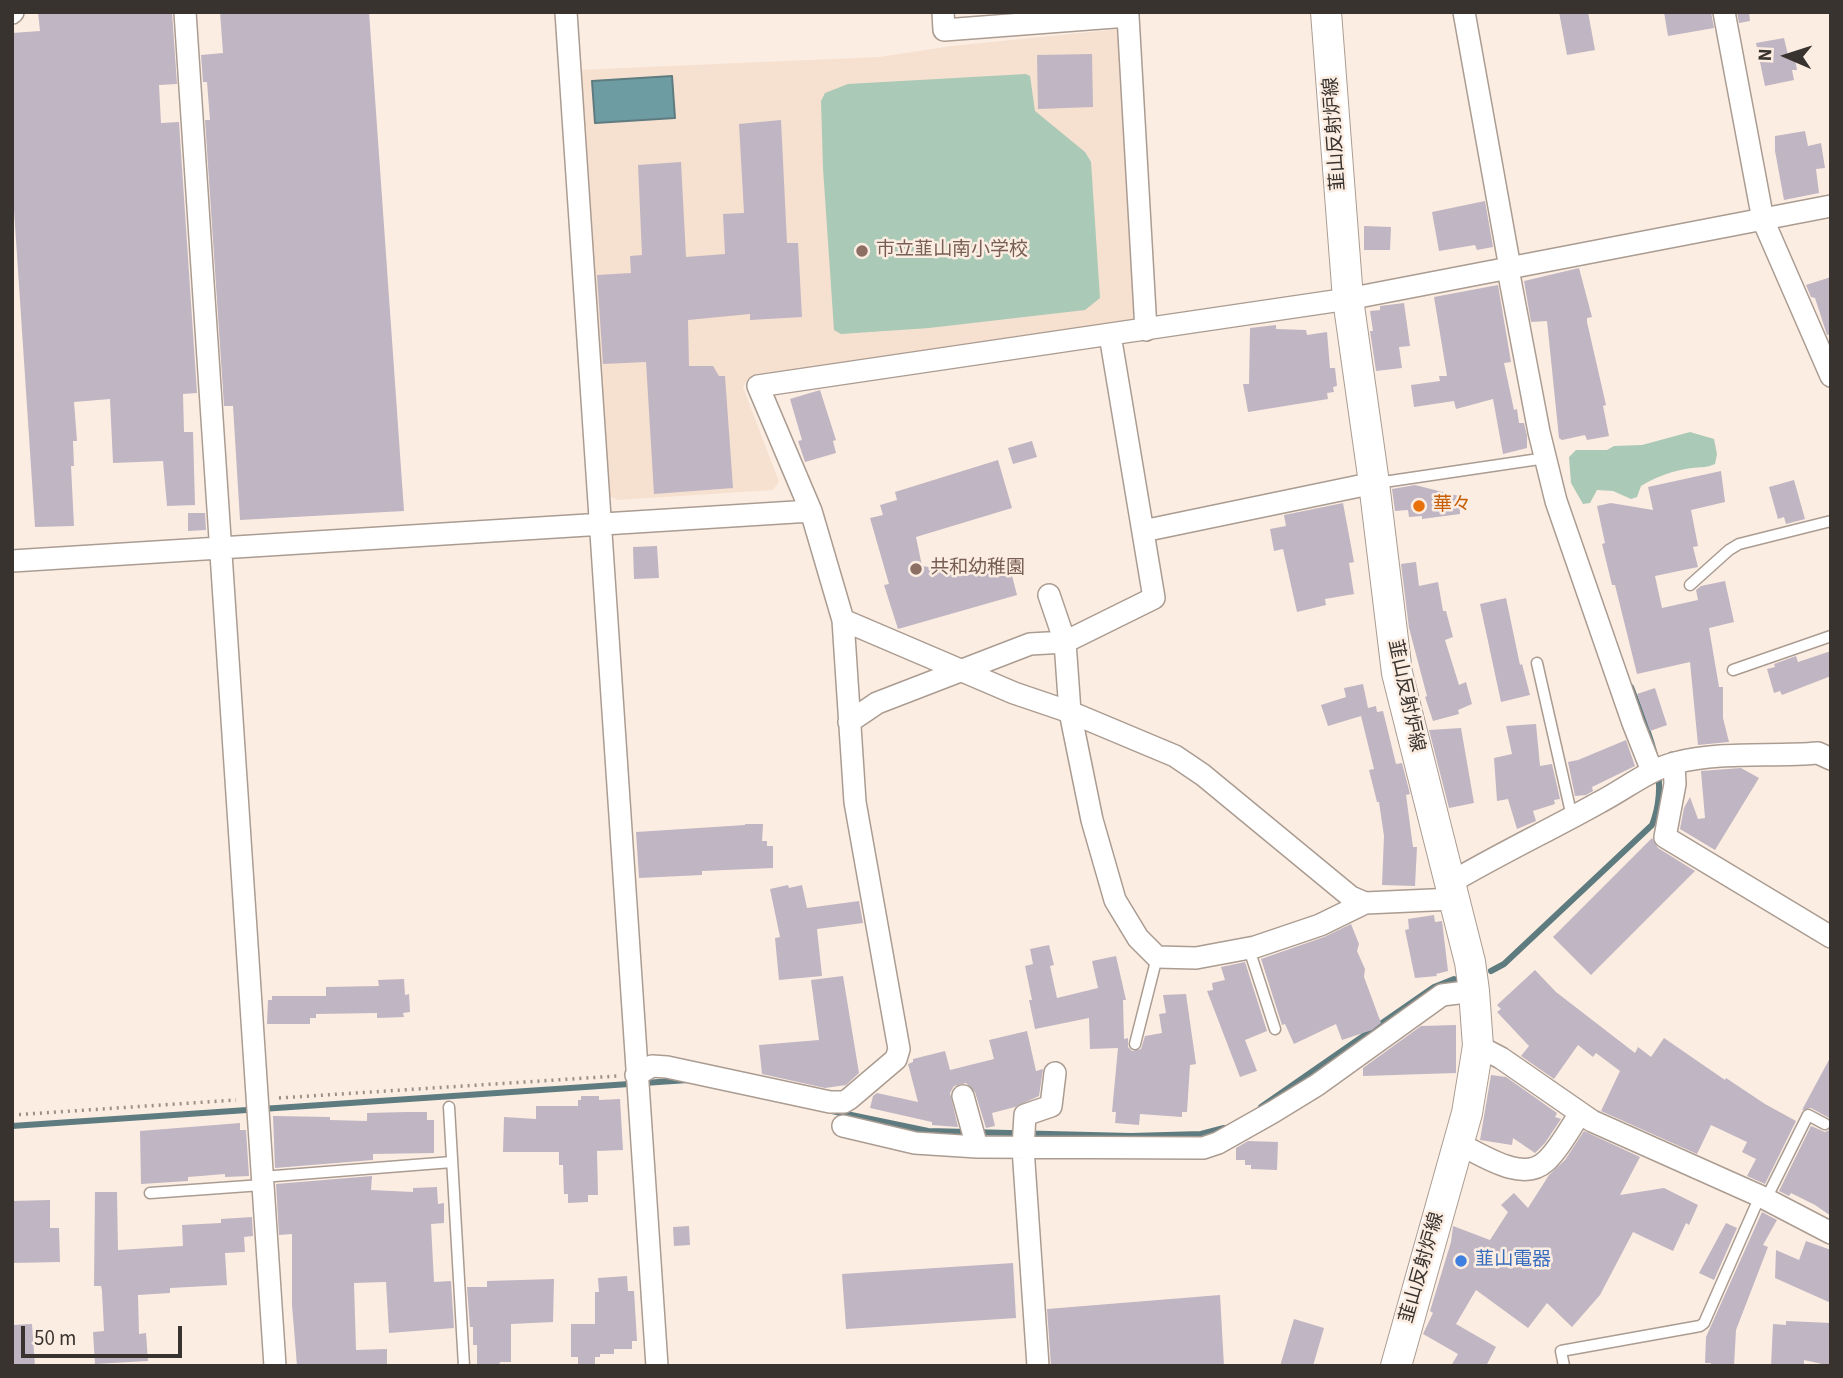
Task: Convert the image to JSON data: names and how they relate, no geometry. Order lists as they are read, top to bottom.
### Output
{
  "streets": {
    "main road": ["韮山反射炉線"]
  },
  "places": [
    "市立韮山南小学校",
    "華々",
    "共和幼稚園",
    "韮山電器"
  ],
  "scale_bar": "50 m",
  "north": "left"
}
